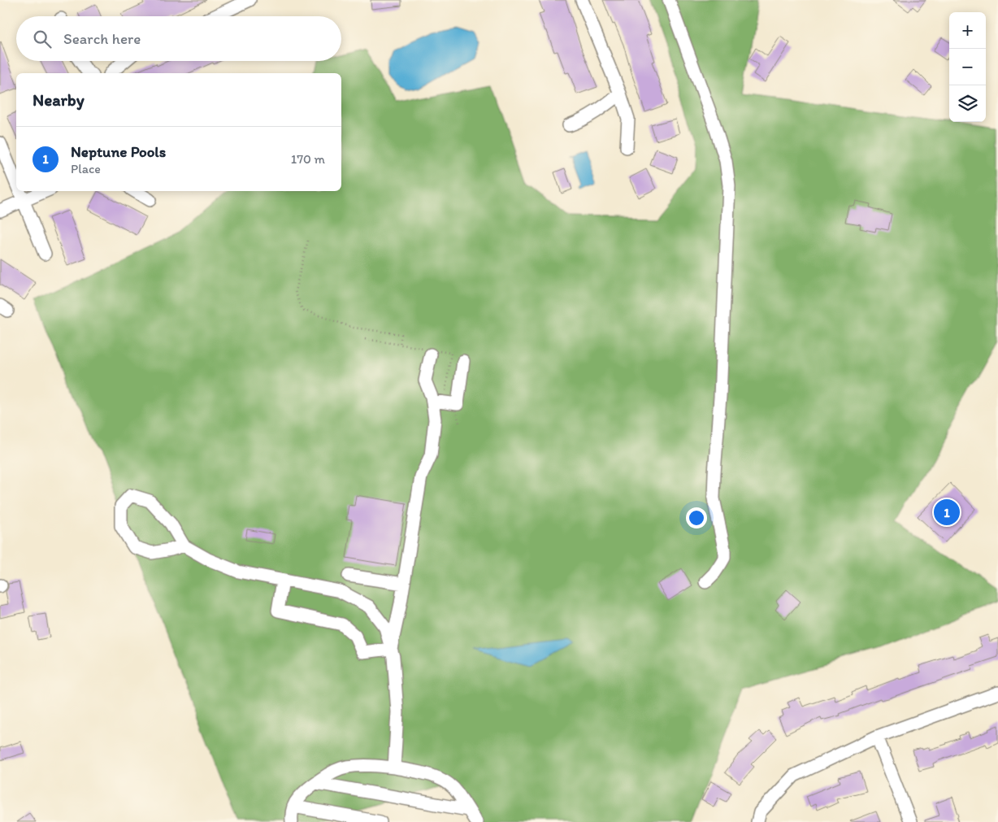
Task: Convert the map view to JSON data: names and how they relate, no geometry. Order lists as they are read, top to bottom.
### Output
{
  "page": {
    "map_buttons": ["+", "−"],
    "search": "Search here",
    "heading": "Nearby",
    "list": [
      {
        "mark": "1",
        "name": "Neptune Pools",
        "note": "Place",
        "value": "170 m"
      }
    ],
    "pins": "1"
  }
}
